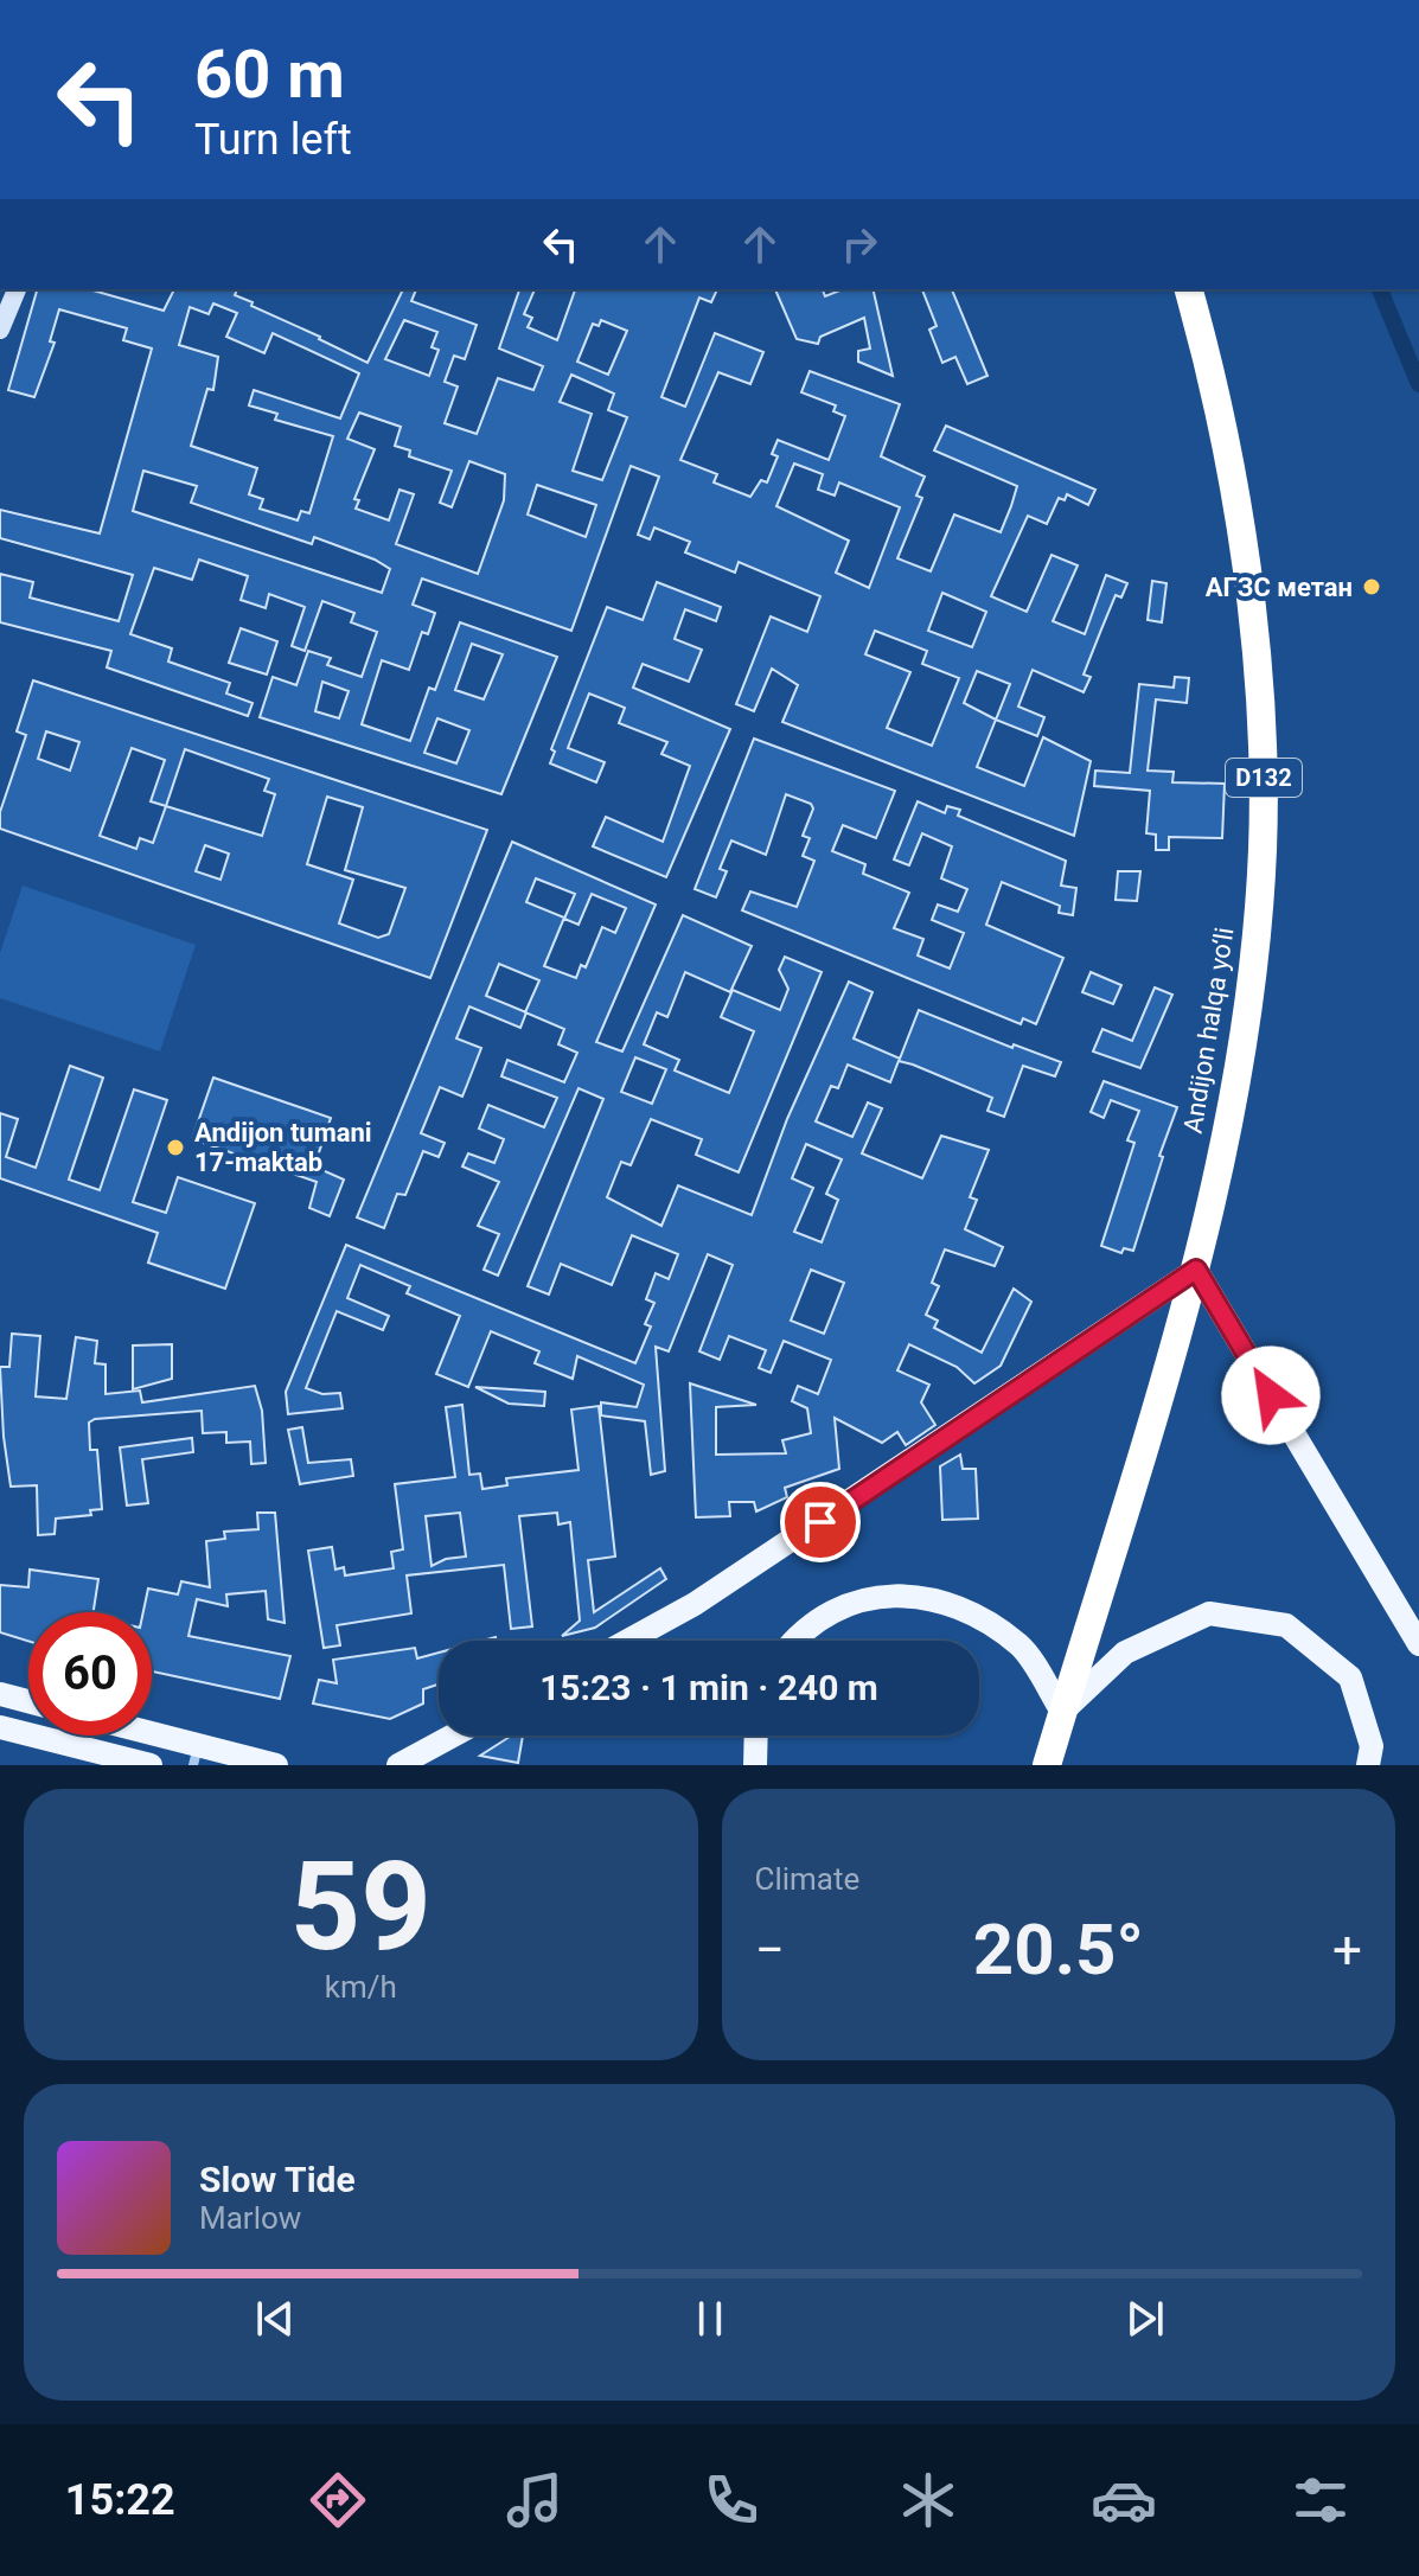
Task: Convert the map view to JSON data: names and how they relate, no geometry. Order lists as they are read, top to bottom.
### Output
{
  "streets": {
    "highway": ["D132", "Andijon halqa yo‘li"]
  },
  "places": ["АГЗС метан", "Andijon tumani 17-maktab"],
  "page": {
    "turn": ["60 m", "Turn left"],
    "limit": "60",
    "trip": "15:23 · 1 min · 240 m",
    "tile": [
      ["59", "km/h"],
      "Climate"
    ],
    "heat": ["−", "20.5°", "+"],
    "song": ["Slow Tide", "Marlow"],
    "tabs": "15:22"
  }
}
